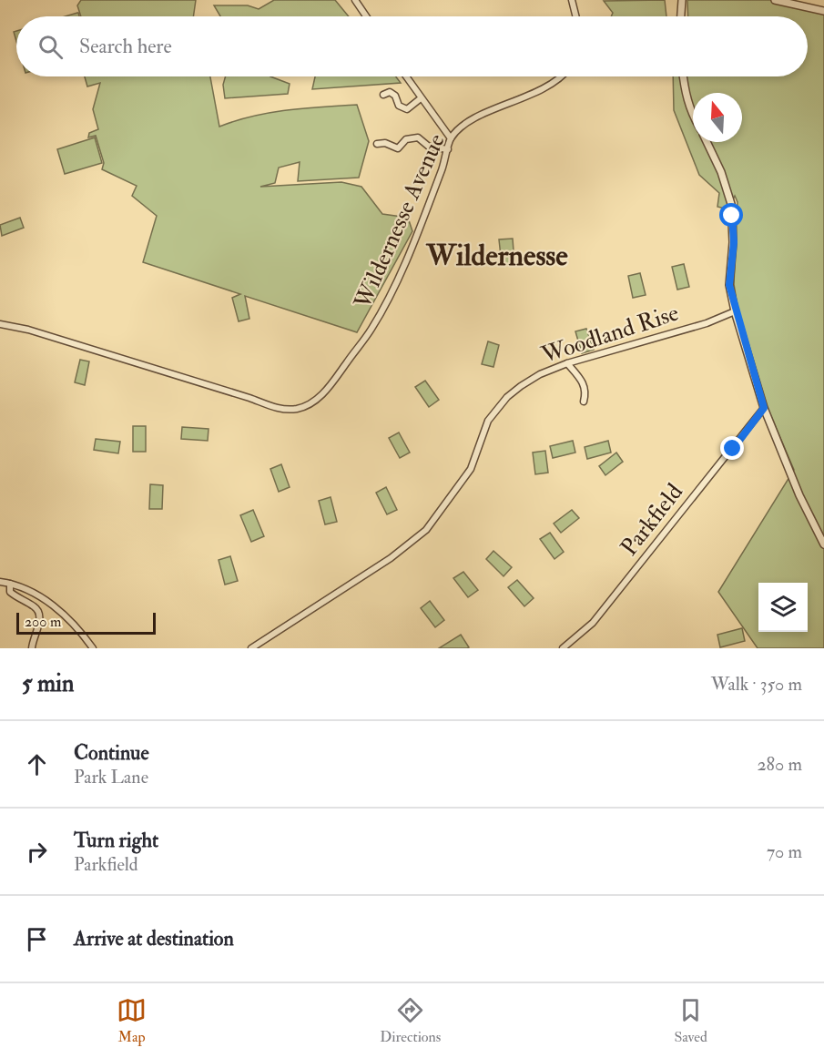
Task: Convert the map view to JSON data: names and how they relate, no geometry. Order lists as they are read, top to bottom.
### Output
{
  "streets": {
    "street": ["Wildernesse Avenue", "Woodland Rise", "Parkfield"]
  },
  "districts": ["Wildernesse"],
  "scale_bar": "200 m",
  "north": "top",
  "page": {
    "search": "Search here",
    "scale": "200 m",
    "heading": ["5 min", "Walk · 350 m"],
    "list": [
      ["Continue", "Park Lane", "280 m"],
      ["Turn right", "Parkfield", "70 m"],
      "Arrive at destination"
    ],
    "nav": ["Map", "Directions", "Saved"]
  }
}
